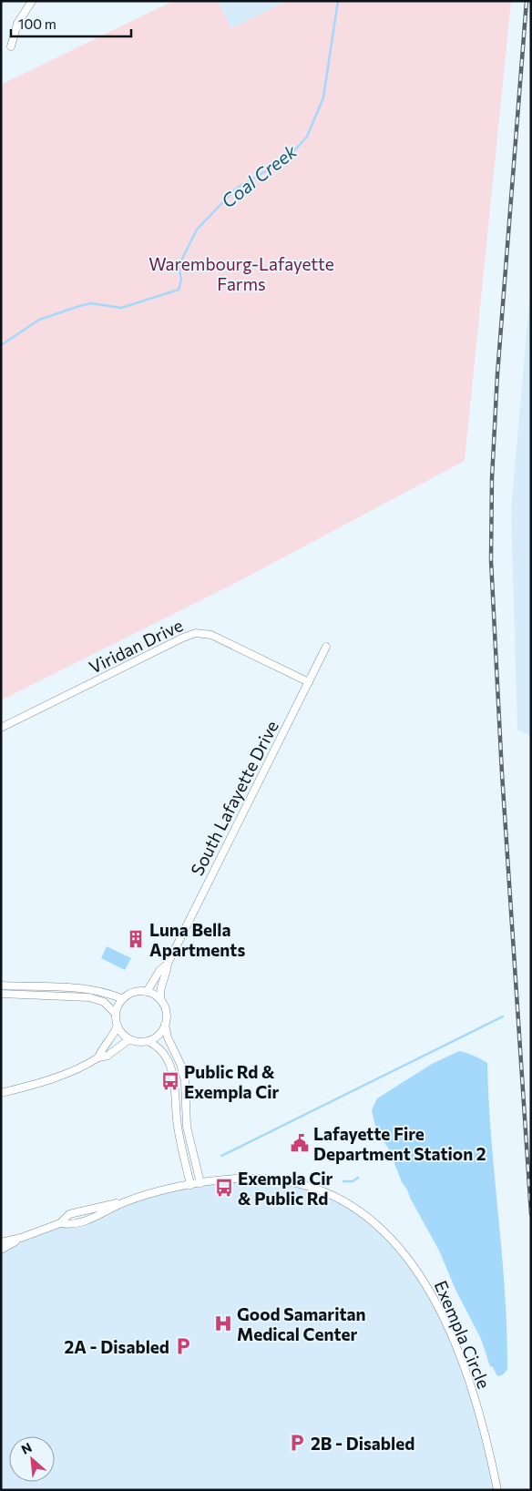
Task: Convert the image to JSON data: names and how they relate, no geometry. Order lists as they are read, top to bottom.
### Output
{
  "streets": {
    "street": ["Viridan Drive", "South Lafayette Drive", "Exempla Circle"]
  },
  "crossings": [
    ["Viridan Drive", "South Lafayette Drive"]
  ],
  "water": ["Coal Creek"],
  "parks": ["Warembourg-Lafayette Farms"],
  "places": {
    "building": ["Luna Bella Apartments"],
    "bus stop": ["Public Rd & Exempla Cir", "Exempla Cir & Public Rd"],
    "public building": ["Lafayette Fire Department Station 2"],
    "hospital": ["Good Samaritan Medical Center"],
    "parking": ["2A - Disabled", "2B - Disabled"]
  },
  "scale_bar": "100 m",
  "north": "top left"
}
